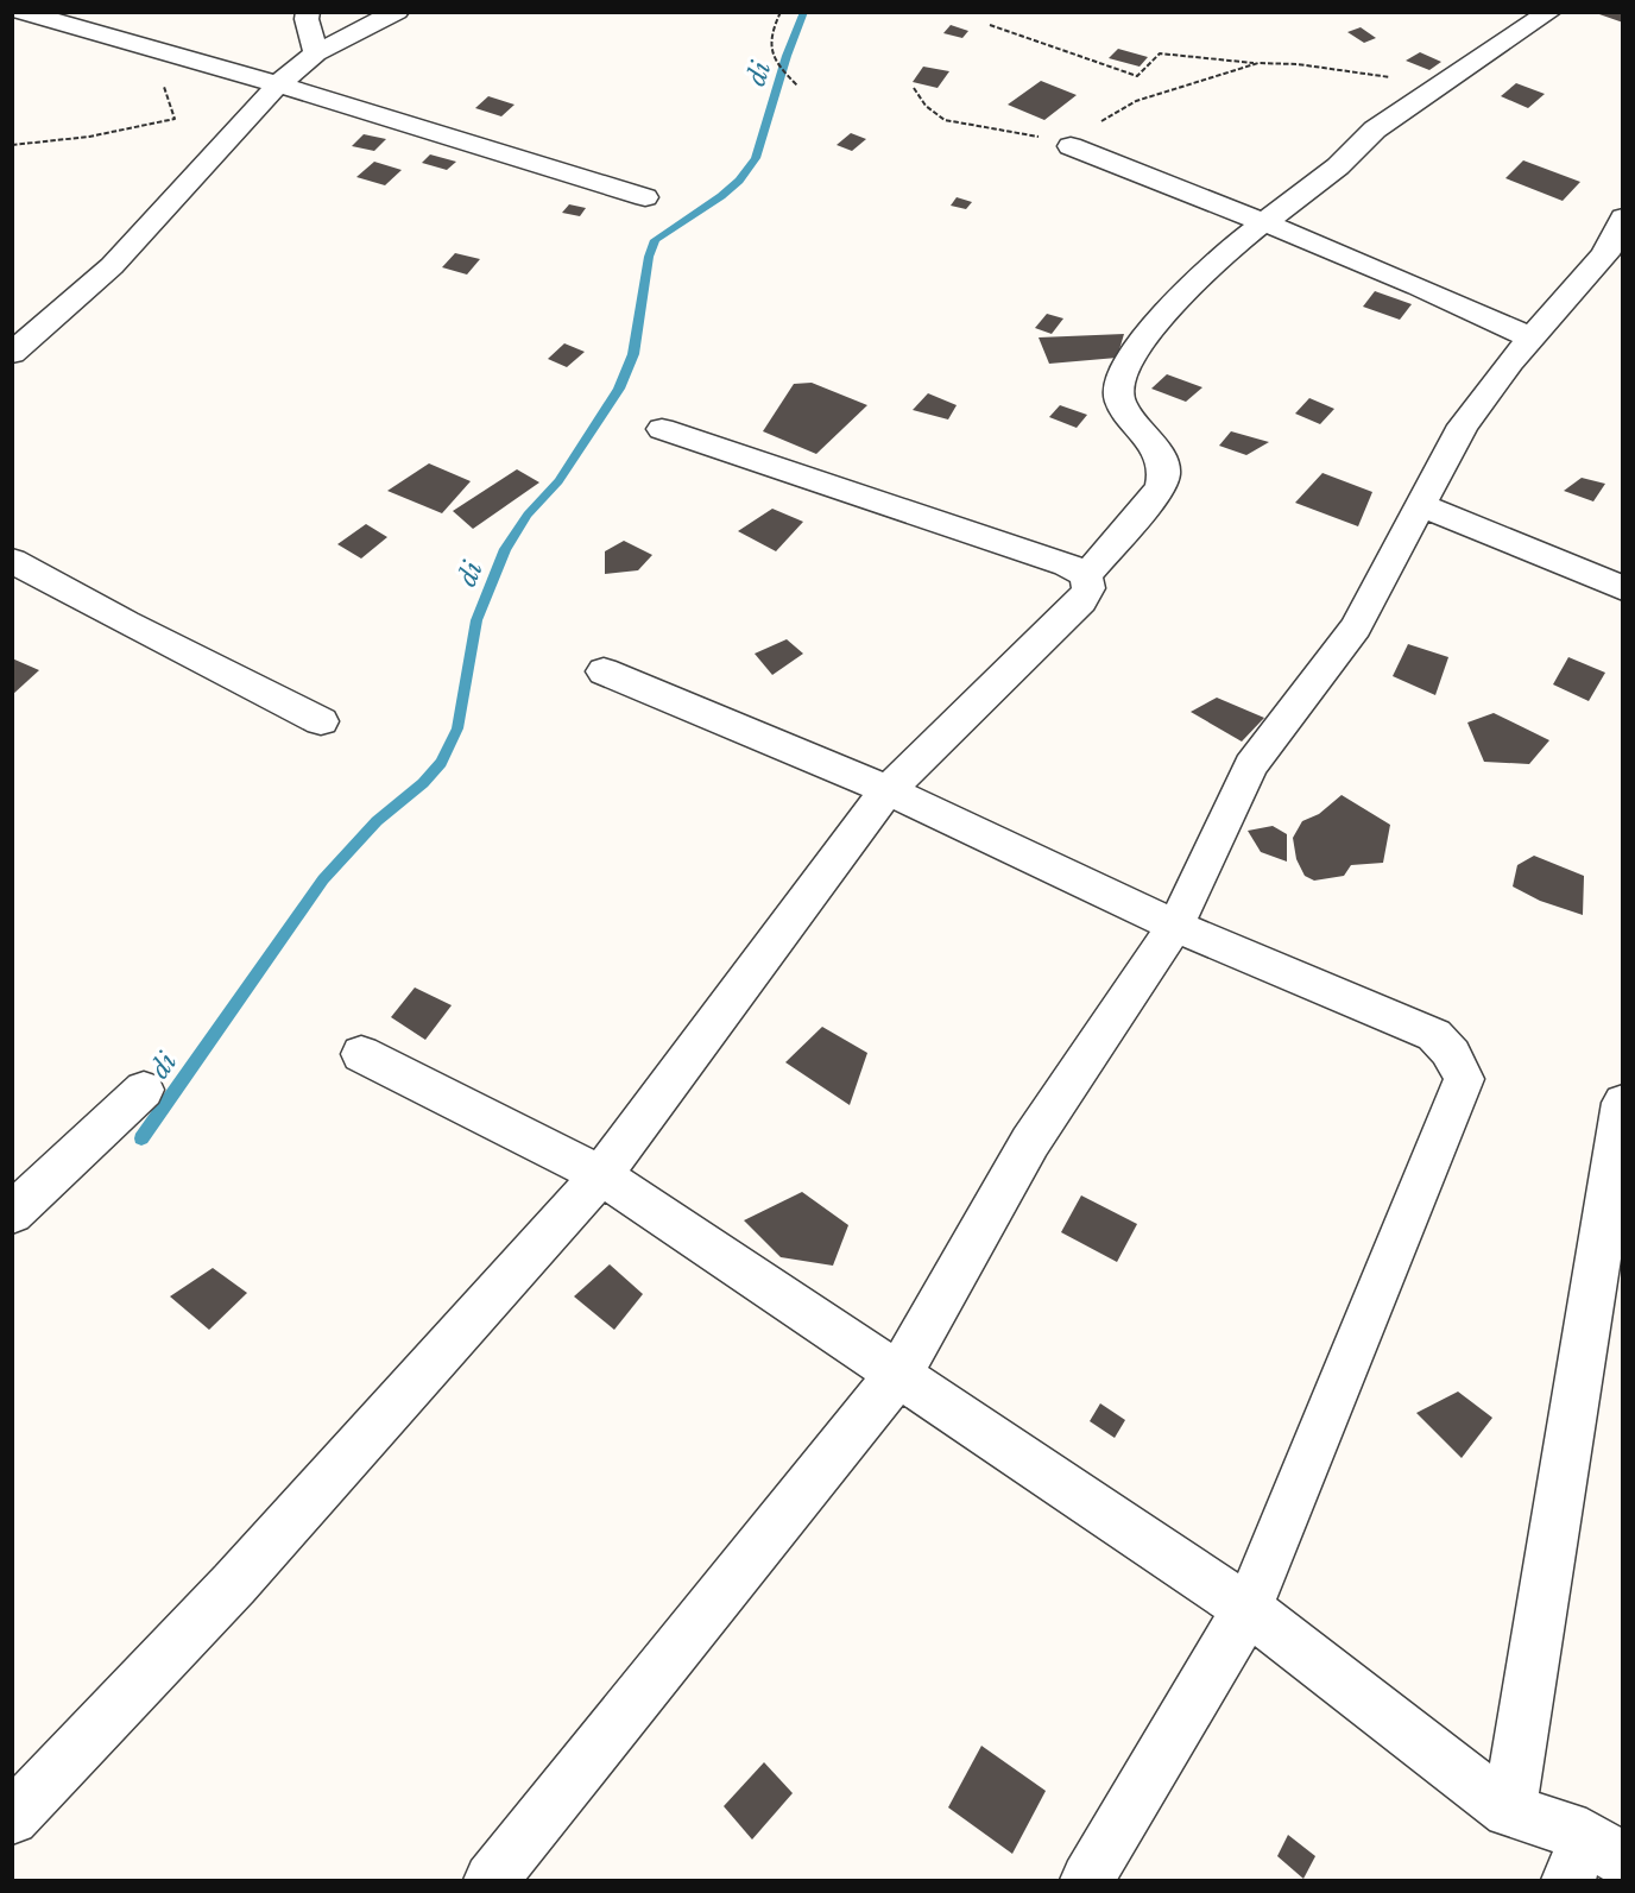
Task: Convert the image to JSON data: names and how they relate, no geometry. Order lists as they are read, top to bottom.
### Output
{
  "water": ["di"]
}
